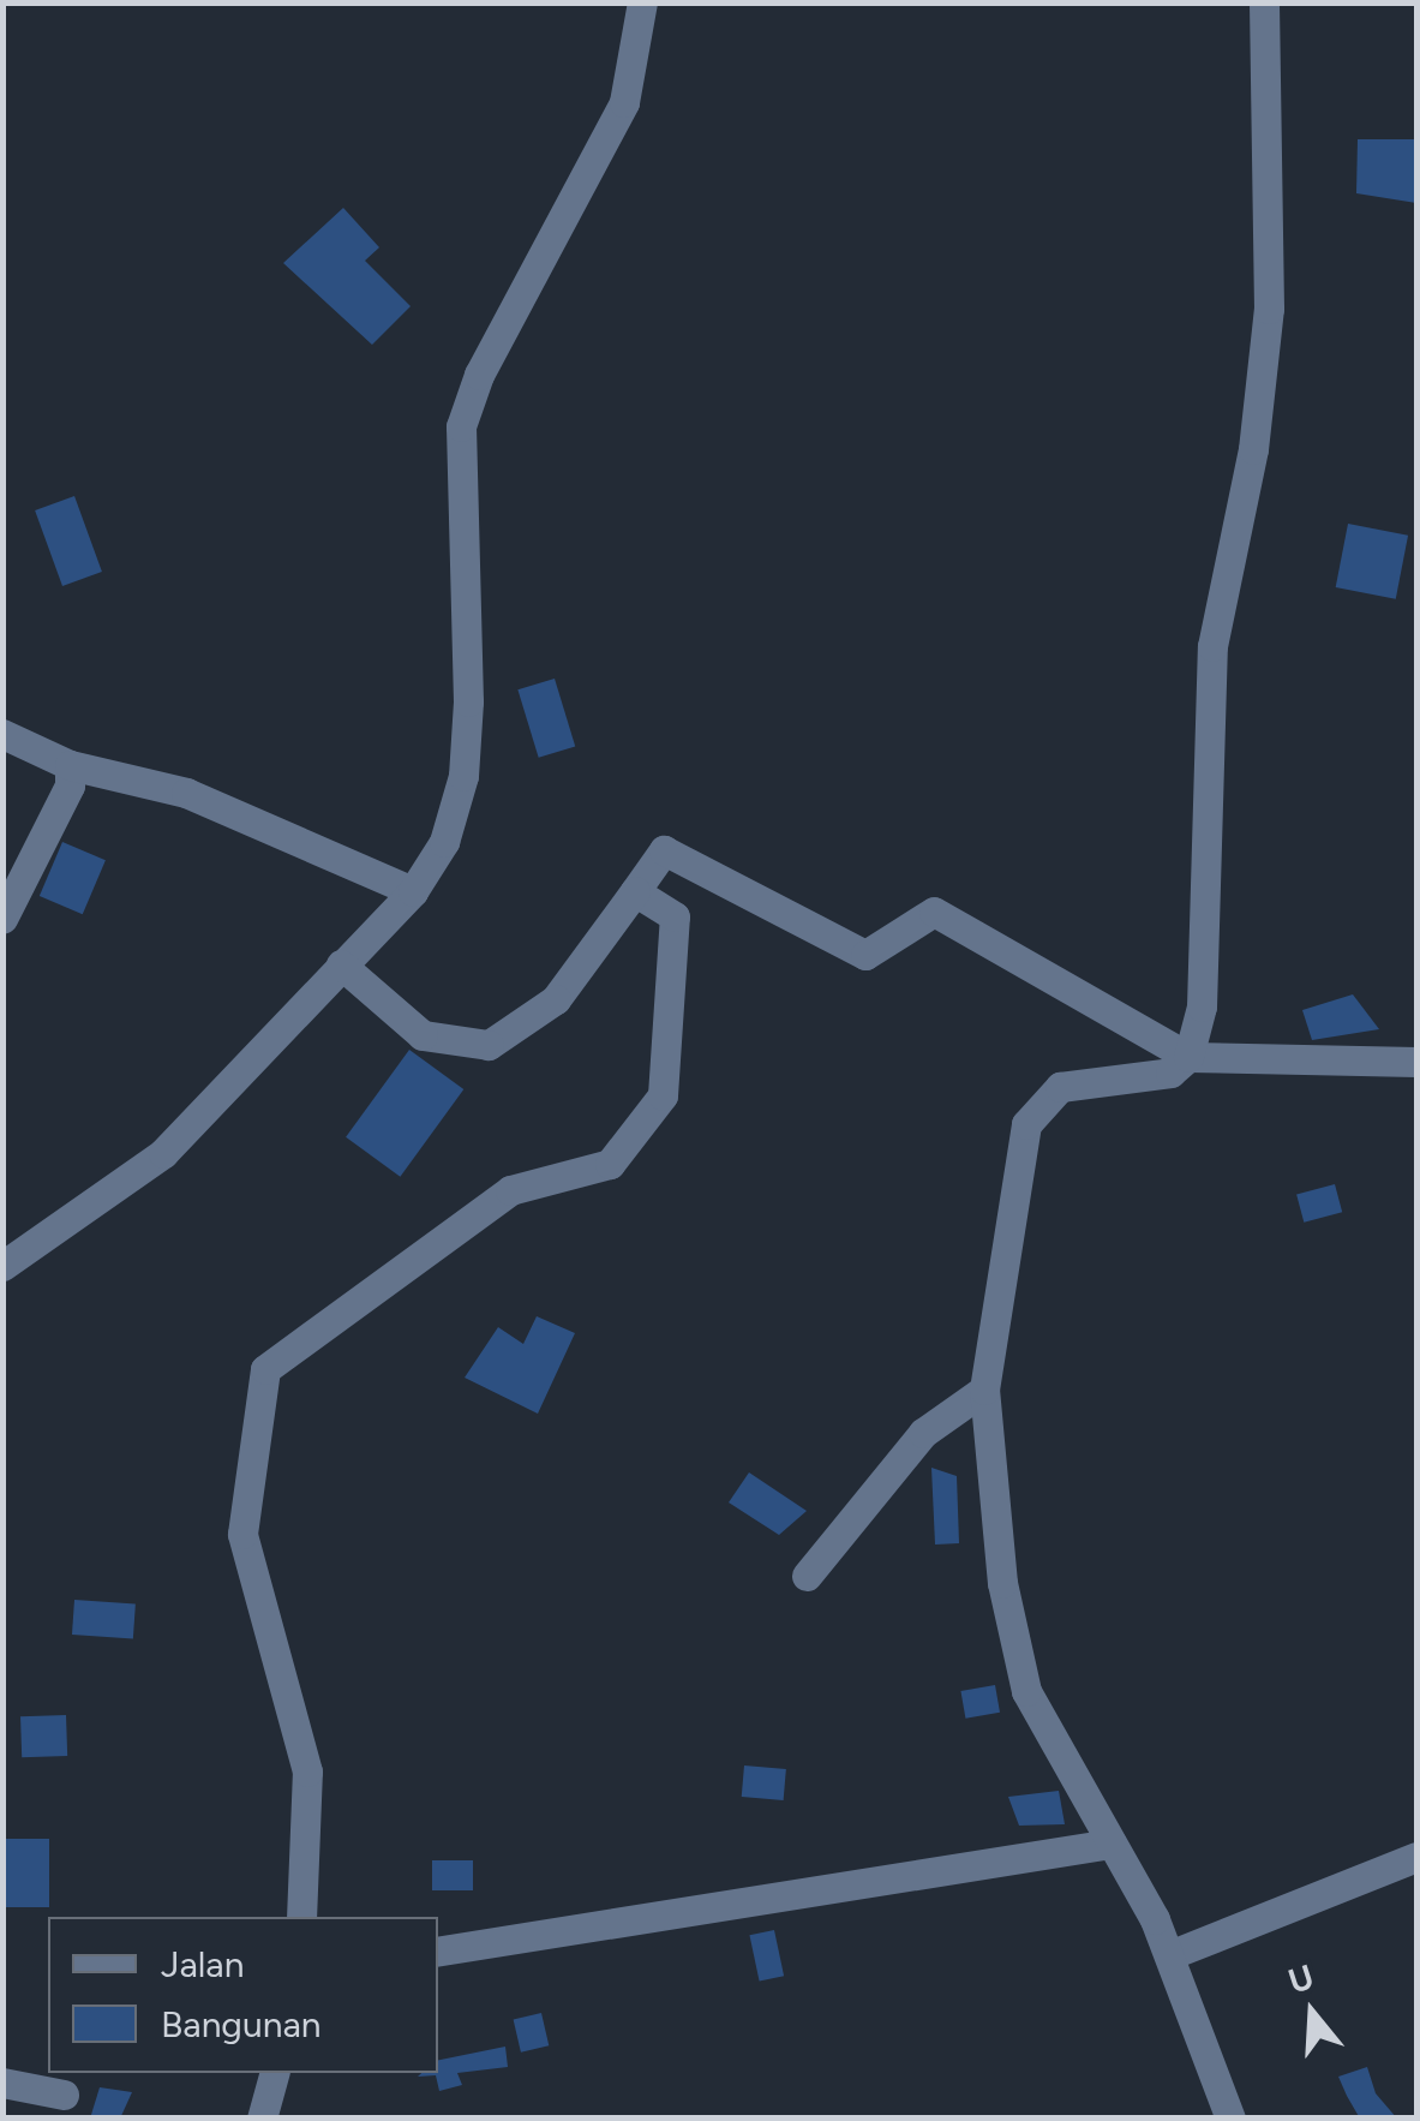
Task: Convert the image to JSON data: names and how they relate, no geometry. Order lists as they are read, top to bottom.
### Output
{
  "legend": ["Jalan", "Bangunan"],
  "north": "top"
}
